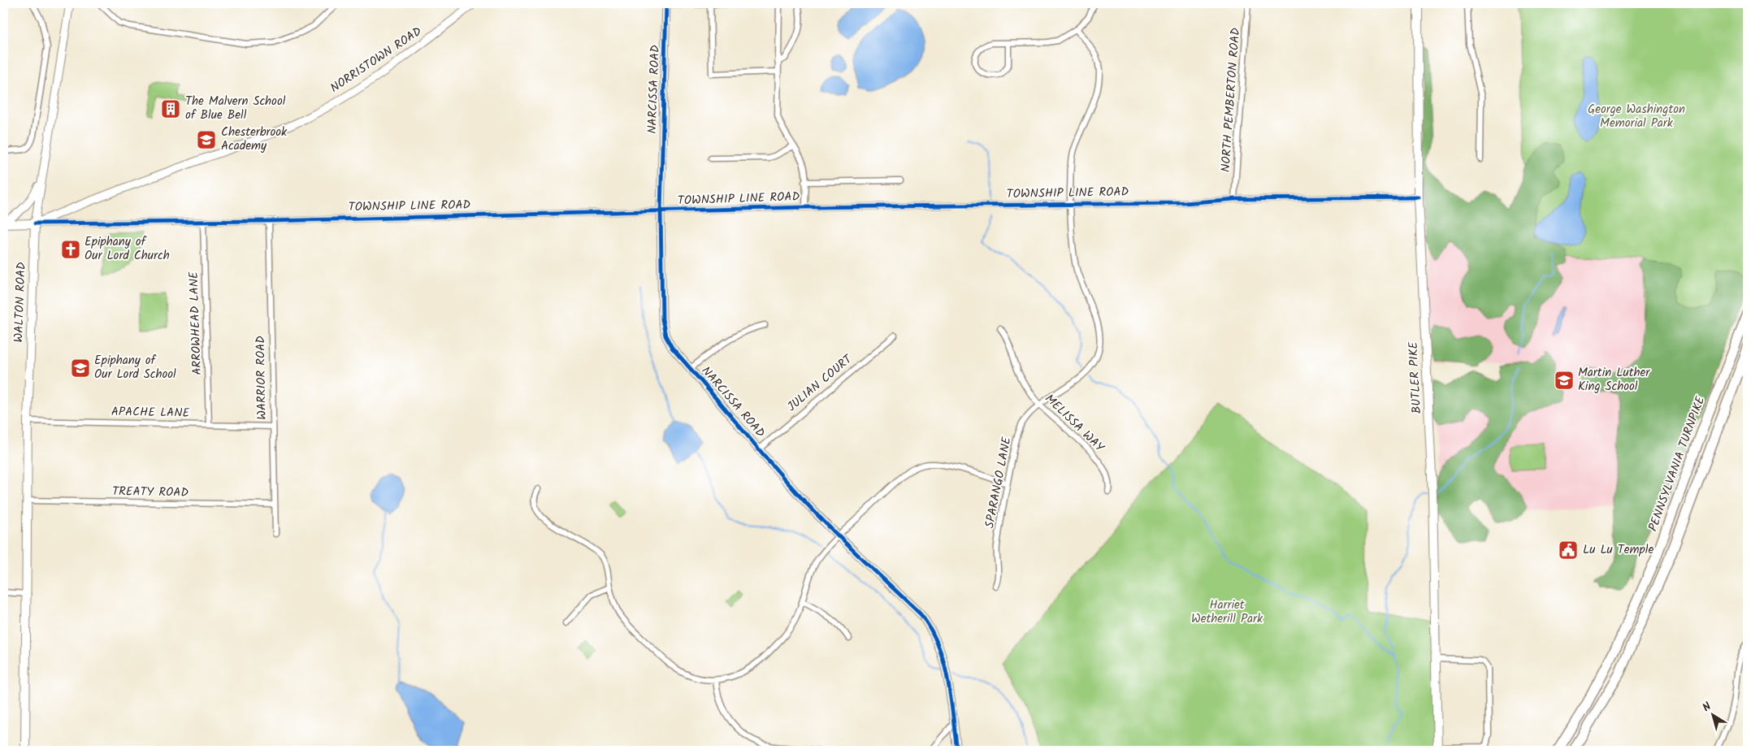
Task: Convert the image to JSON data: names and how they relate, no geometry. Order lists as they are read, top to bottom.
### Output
{
  "streets": {
    "highway": ["PENNSYLVANIA TURNPIKE"],
    "main road": ["TOWNSHIP LINE ROAD", "WALTON ROAD", "BUTLER PIKE"],
    "street": [
      "NORRISTOWN ROAD",
      "NARCISSA ROAD",
      "NORTH PEMBERTON ROAD",
      "ARROWHEAD LANE",
      "WARRIOR ROAD",
      "JULIAN COURT",
      "APACHE LANE",
      "MELISSA WAY",
      "SPARANGO LANE",
      "TREATY ROAD"
    ]
  },
  "crossings": [
    ["NORRISTOWN ROAD", "TOWNSHIP LINE ROAD"],
    ["NORRISTOWN ROAD", "WALTON ROAD"],
    ["NARCISSA ROAD", "TOWNSHIP LINE ROAD"],
    ["NARCISSA ROAD", "JULIAN COURT"],
    ["NORTH PEMBERTON ROAD", "TOWNSHIP LINE ROAD"],
    ["TOWNSHIP LINE ROAD", "WALTON ROAD"],
    ["TOWNSHIP LINE ROAD", "ARROWHEAD LANE"],
    ["TOWNSHIP LINE ROAD", "WARRIOR ROAD"],
    ["TOWNSHIP LINE ROAD", "BUTLER PIKE"],
    ["TOWNSHIP LINE ROAD", "SPARANGO LANE"],
    ["WALTON ROAD", "APACHE LANE"],
    ["WALTON ROAD", "TREATY ROAD"],
    ["ARROWHEAD LANE", "APACHE LANE"],
    ["WARRIOR ROAD", "APACHE LANE"],
    ["WARRIOR ROAD", "TREATY ROAD"],
    ["MELISSA WAY", "SPARANGO LANE"]
  ],
  "parks": ["George Washington Memorial Park", "Harriet Wetherill Park"],
  "places": {
    "building": ["The Malvern School of Blue Bell"],
    "school or university": ["Chesterbrook Academy", "Epiphany of Our Lord School", "Martin Luther King School"],
    "church": ["Epiphany of Our Lord Church"],
    "public building": ["Lu Lu Temple"]
  },
  "north": "top left"
}
